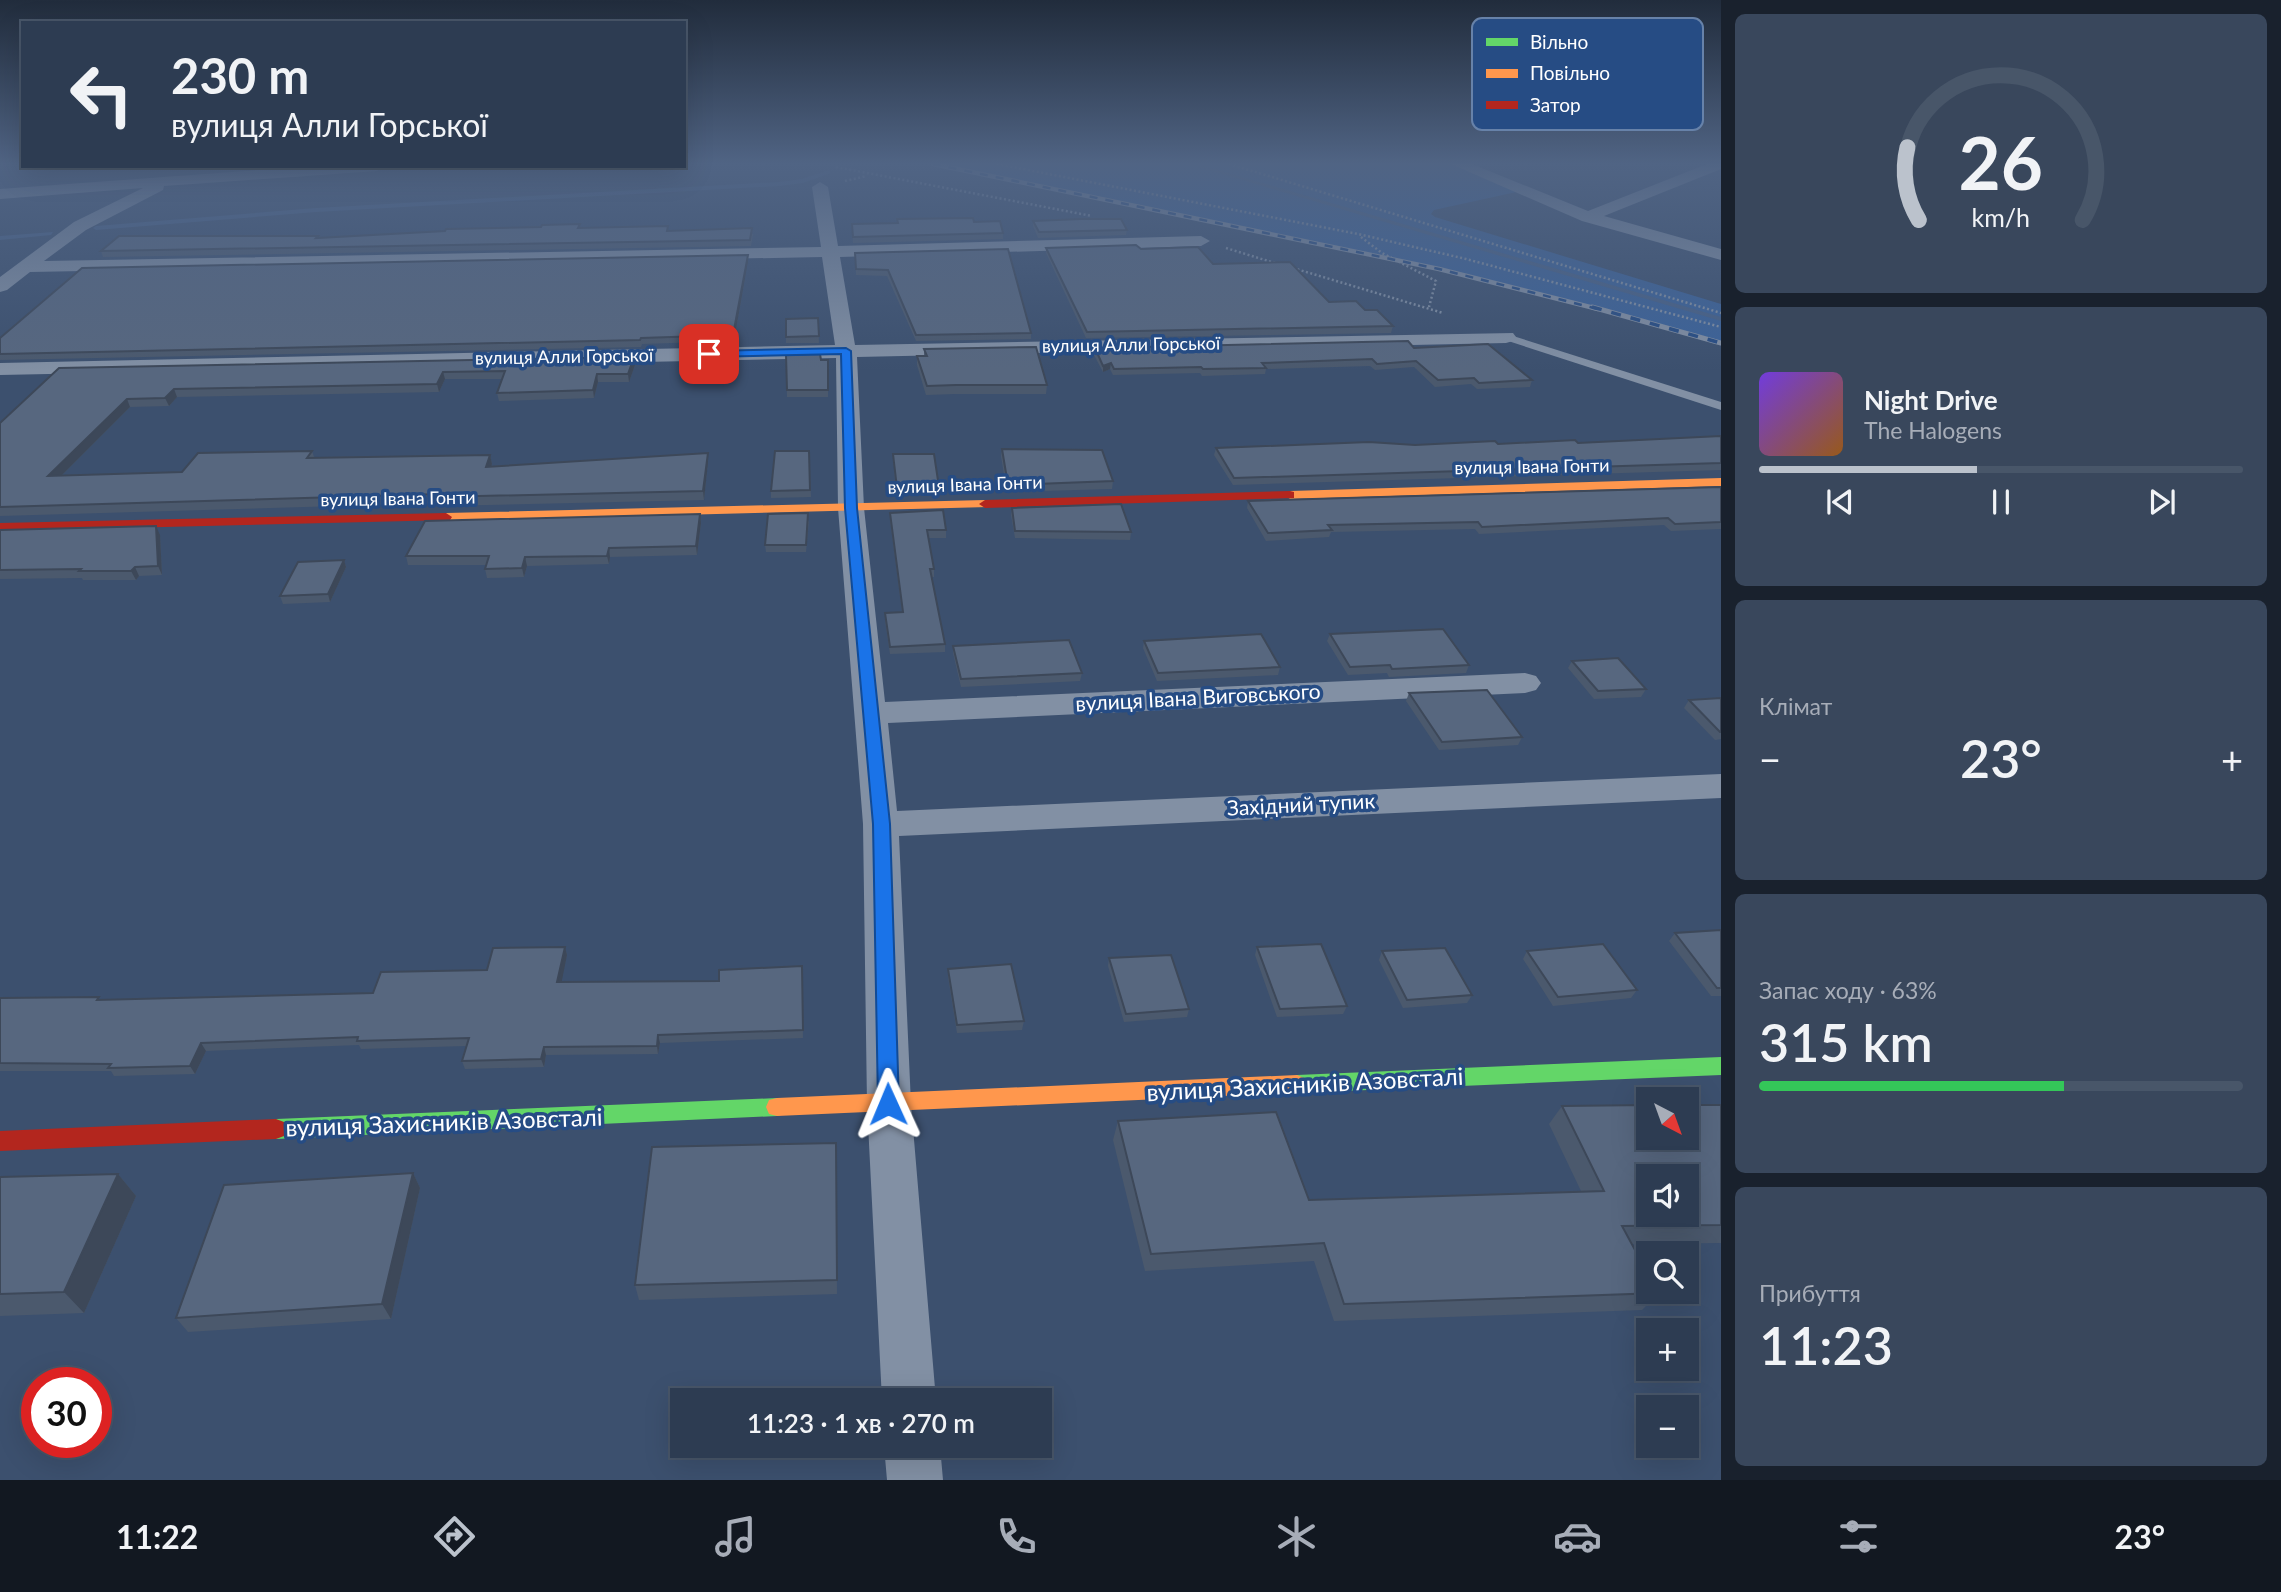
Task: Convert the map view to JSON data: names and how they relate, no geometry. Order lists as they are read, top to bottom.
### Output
{
  "streets": {
    "street": [
      "вулиця Алли Горської",
      "вулиця Івана Гонти",
      "вулиця Івана Виговського",
      "Західний тупик",
      "вулиця Захисників Азовсталі"
    ]
  },
  "legend": ["Вільно", "Повільно", "Затор"],
  "north": "bottom right",
  "page": {
    "turn": ["230 m", "вулиця Алли Горської"],
    "song": ["Night Drive", "The Halogens"],
    "tile": [
      "Клімат",
      ["Запас ходу · 63%", "315 km"],
      ["Прибуття", "11:23"]
    ],
    "heat": ["−", "23°", "+"],
    "map_buttons": ["+", "−"],
    "limit": "30",
    "trip": "11:23 · 1 хв · 270 m",
    "tabs": ["11:22", "23°"],
    "gauge": ["26", "km/h"]
  }
}
